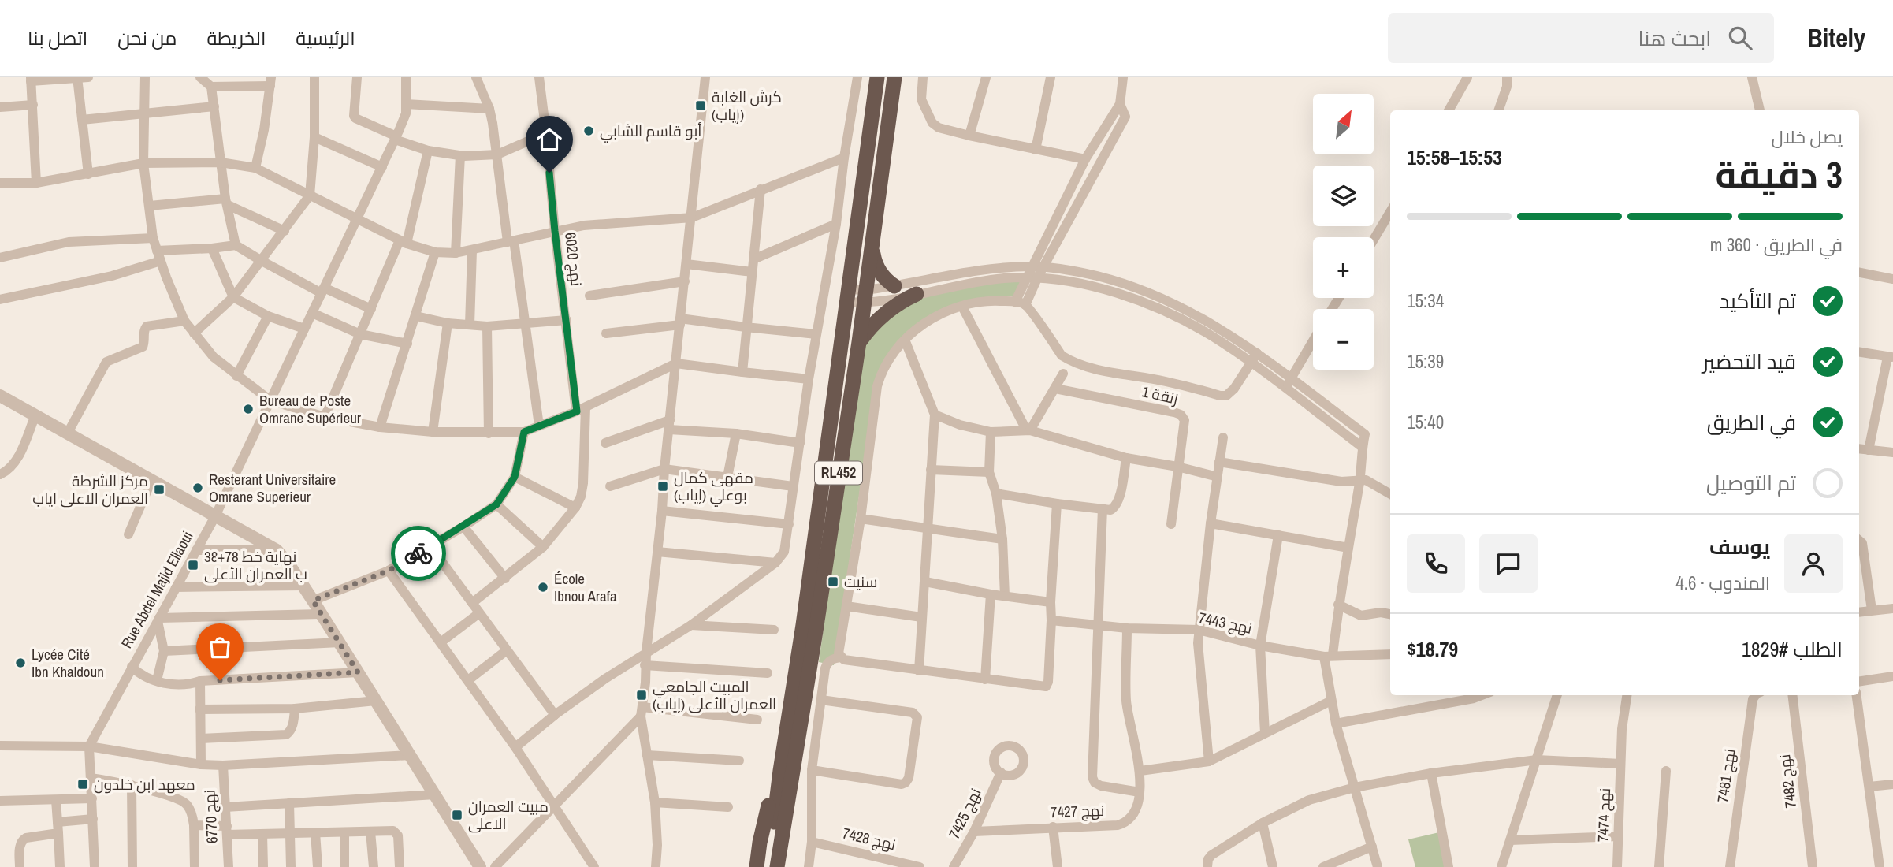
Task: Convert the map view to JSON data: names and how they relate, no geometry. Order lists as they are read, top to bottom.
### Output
{
  "streets": {
    "highway": ["RL452"],
    "street": [
      "نهج 6020",
      "زنقة 1",
      "Rue Abdel Majid Ellaoui",
      "نهج 7443",
      "نهج 7481",
      "نهج 7482",
      "نهج 7427",
      "نهج 7425",
      "نهج 7474",
      "نهج 6770",
      "نهج 7428"
    ]
  },
  "crossings": [
    ["نهج 7443", "نهج 7427"],
    ["نهج 7427", "نهج 7425"]
  ],
  "places": {
    "transit": [
      "كرش الغابة (إياب)",
      "مقهى كمال بوعلي (إياب)",
      "مركز الشرطة العمران الاعلى اياب",
      "نهاية خط 78+38 ب العمران الأعلى",
      "سنيت",
      "المبيت الجامعي العمران الأعلى (إياب)",
      "معهد ابن خلدون",
      "مبيت العمران الاعلى"
    ],
    "other": [
      "أبو قاسم الشابي",
      "Bureau de Poste Omrane Supérieur",
      "Resterant Universitaire Omrane Superieur",
      "École Ibnou Arafa",
      "Lycée Cité Ibn Khaldoun"
    ]
  },
  "north": "top right",
  "page": {
    "header": "Bitely",
    "search": "ابحث هنا",
    "nav": [
      "الرئيسية",
      "الخريطة",
      "من نحن",
      "اتصل بنا"
    ],
    "map_buttons": ["+", "−"],
    "heading": ["3 دقيقة", "يصل خلال", "15:53–15:58"],
    "panel": [
      "يوسف",
      "المندوب · 4.6",
      "الطلب #1829",
      "$18.79"
    ],
    "bar": "في الطريق · 360 m",
    "list": [
      ["تم التأكيد", "15:34"],
      ["قيد التحضير", "15:39"],
      ["في الطريق", "15:40"],
      "تم التوصيل"
    ]
  }
}
